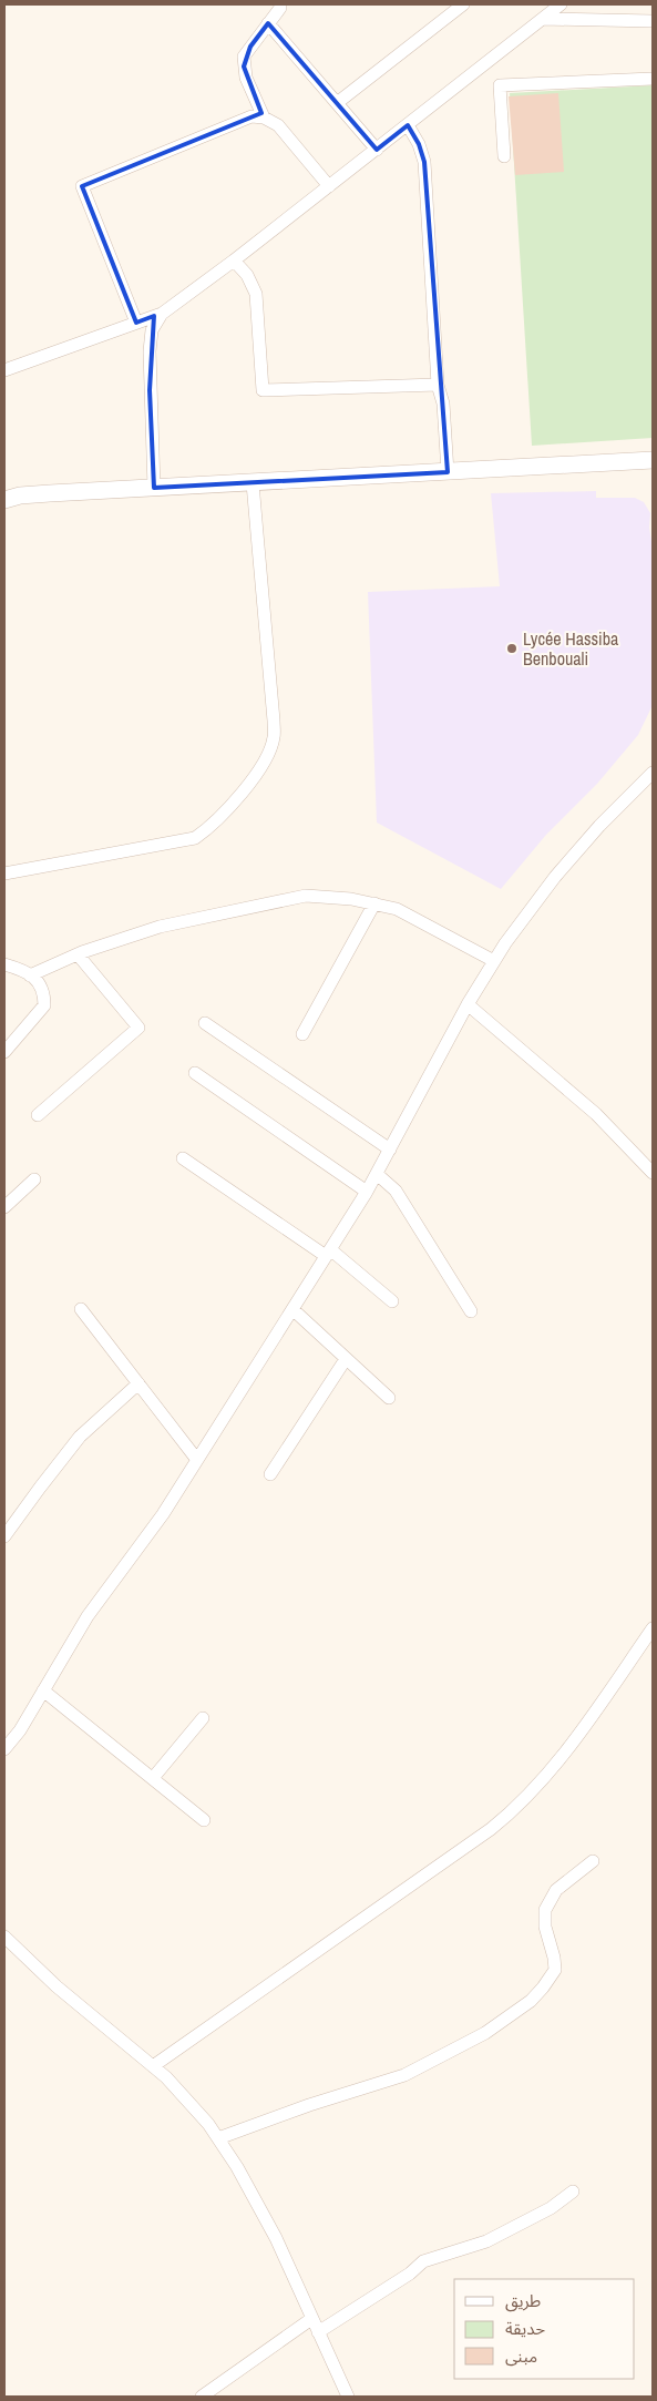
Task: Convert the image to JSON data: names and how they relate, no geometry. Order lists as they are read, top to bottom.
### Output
{
  "places": ["Lycée Hassiba Benbouali"],
  "legend": ["طريق", "حديقة", "مبنى"]
}
